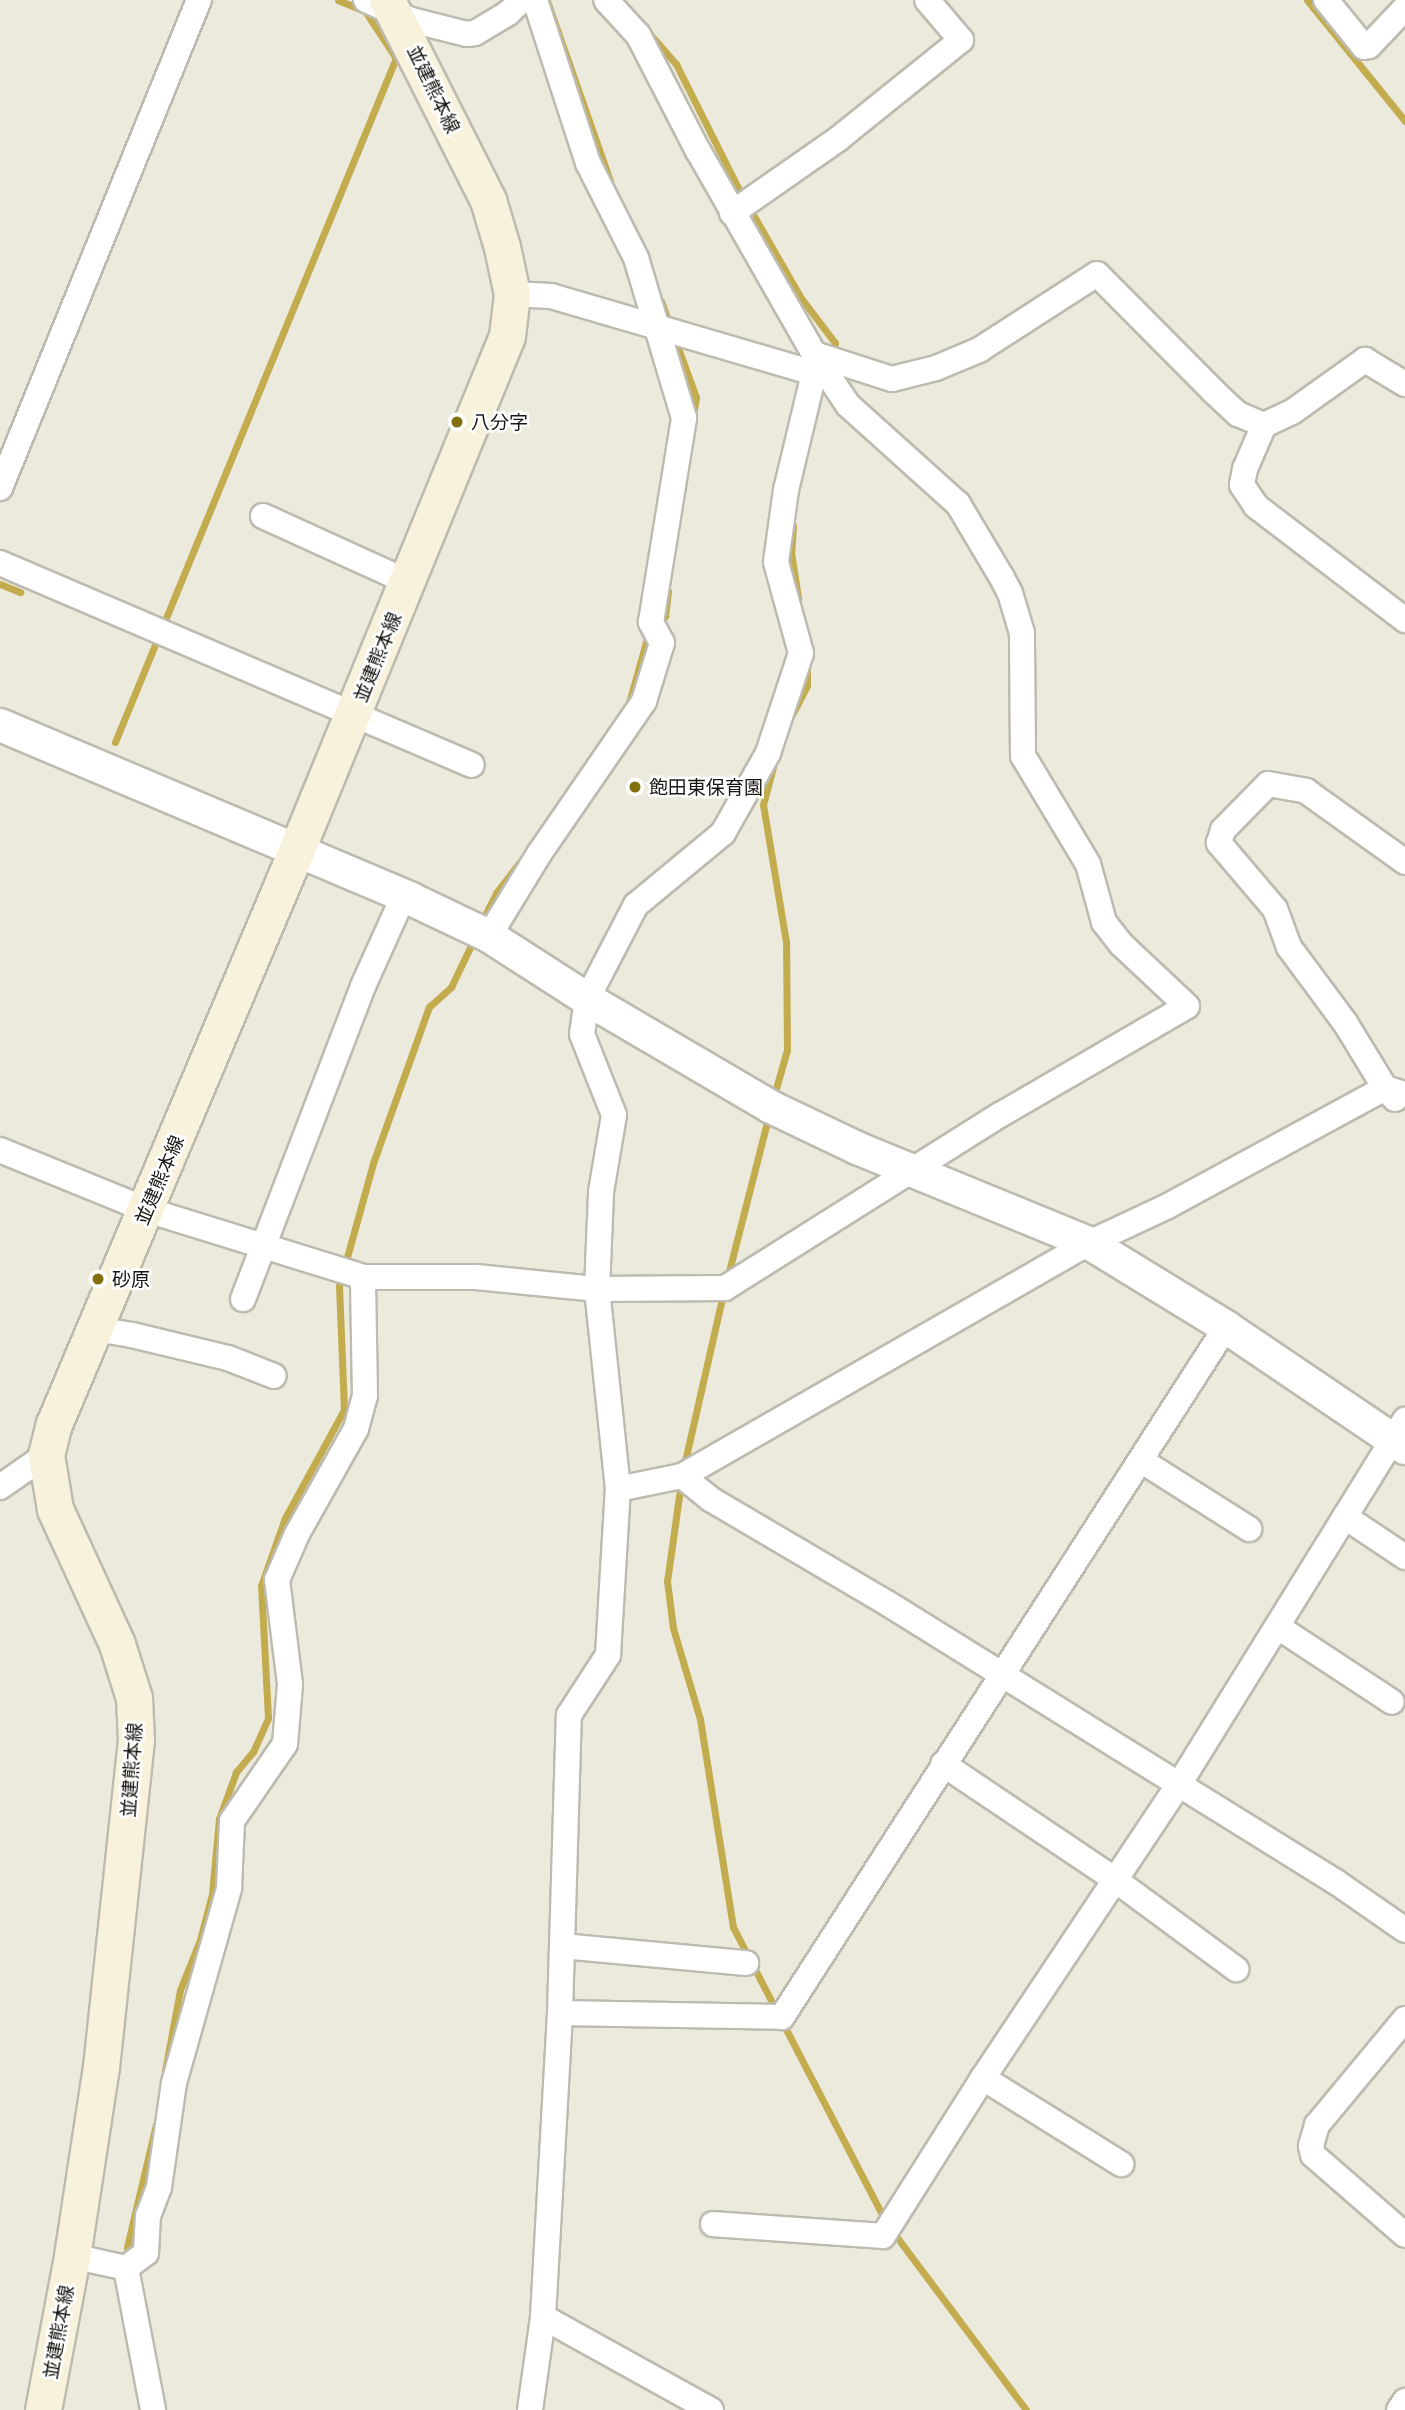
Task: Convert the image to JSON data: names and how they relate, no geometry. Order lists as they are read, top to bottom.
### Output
{
  "streets": {
    "main road": ["並建熊本線"]
  },
  "places": ["八分字", "飽田東保育園", "砂原"]
}
